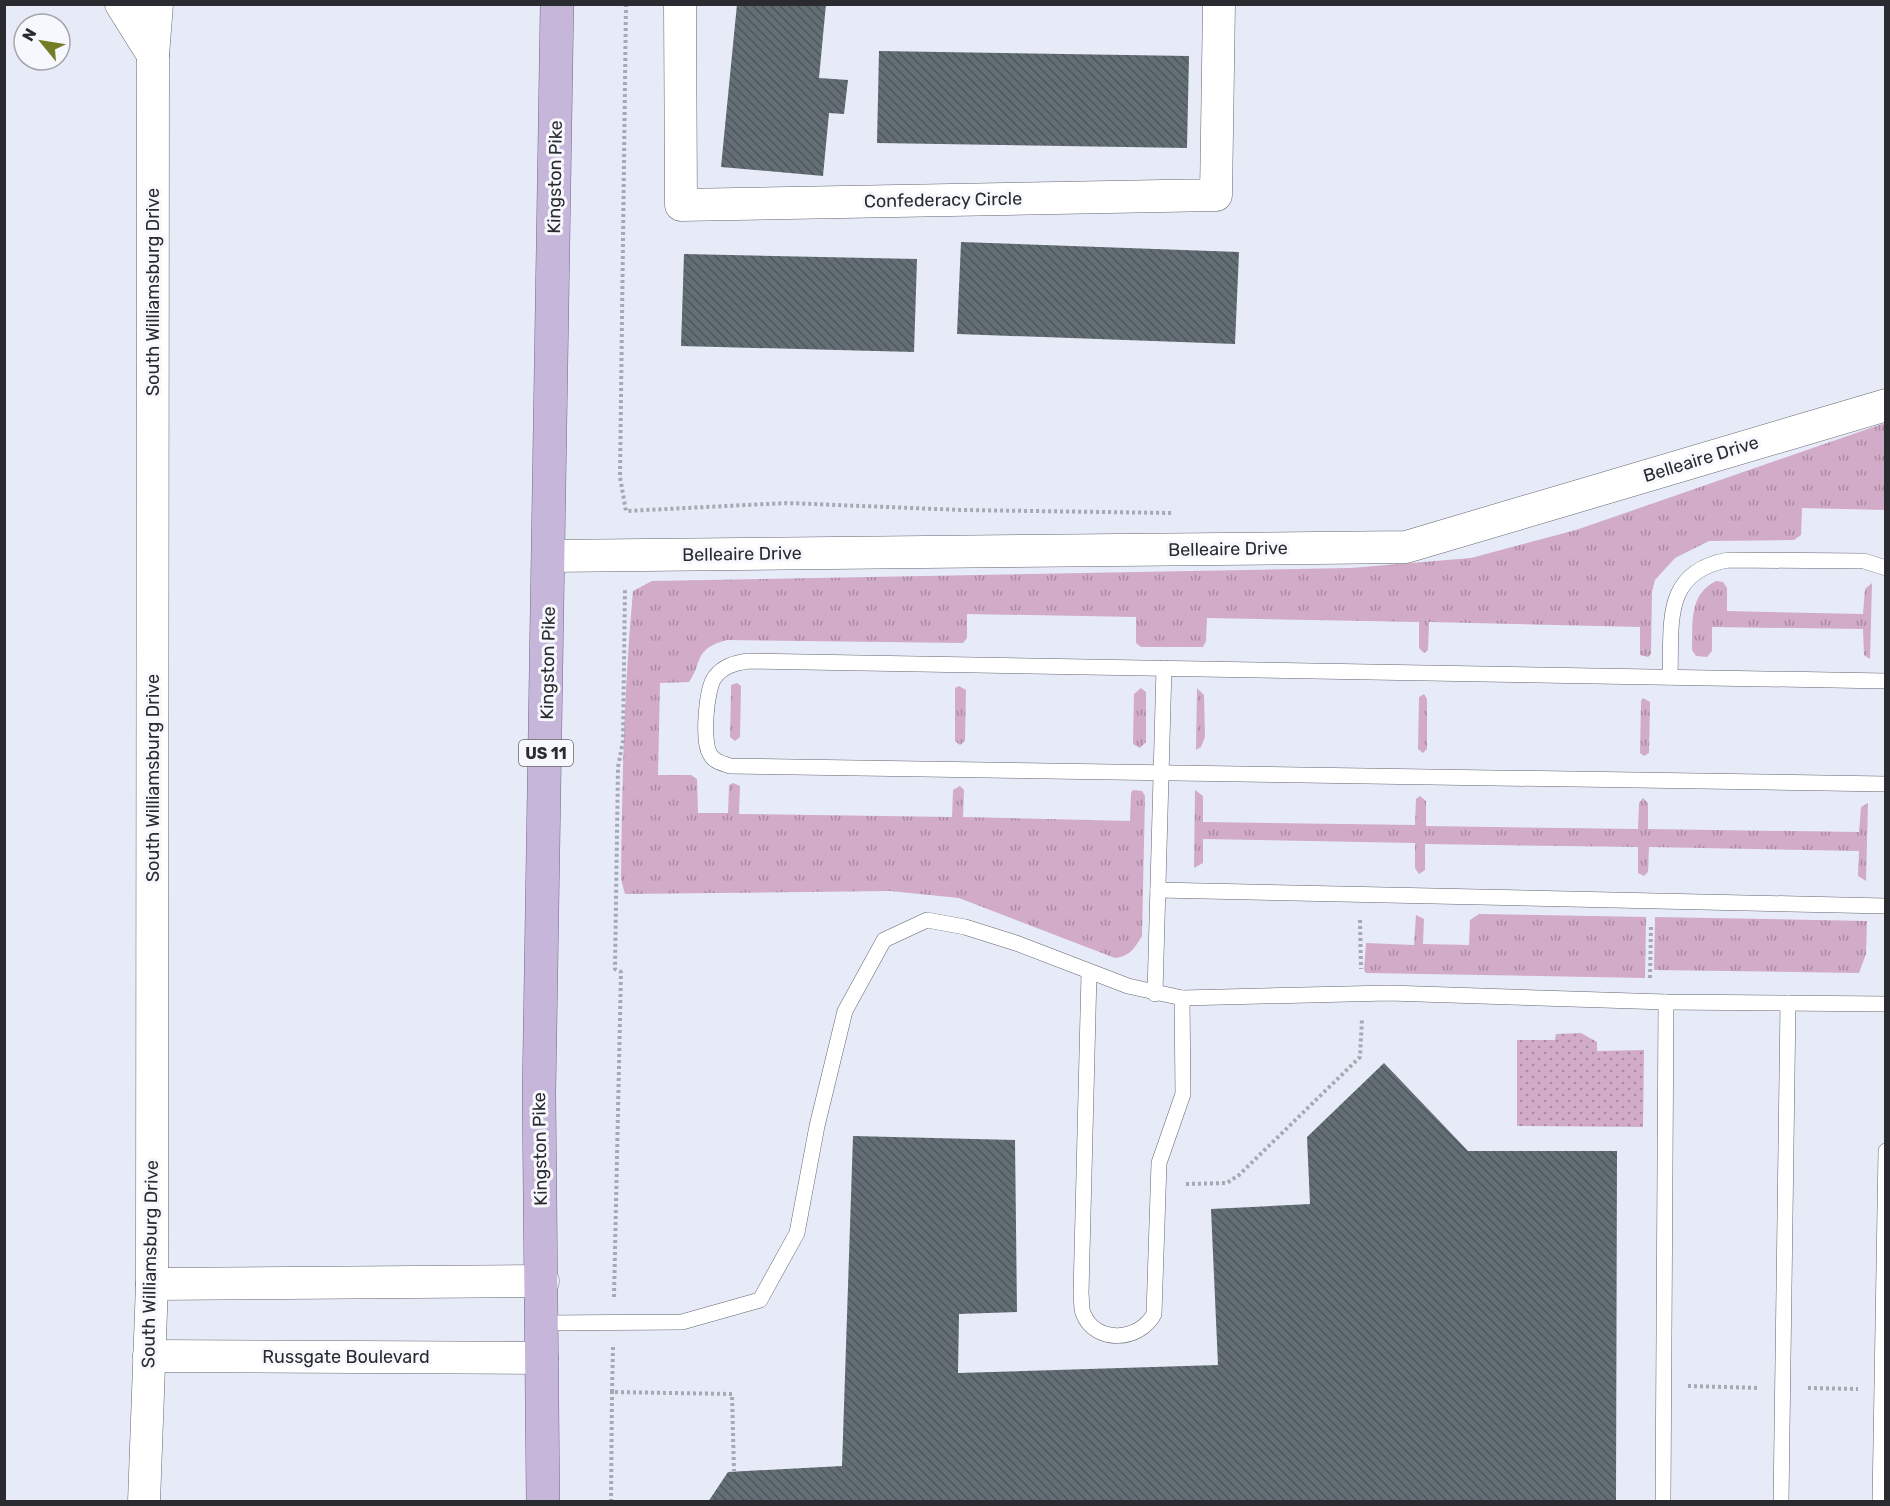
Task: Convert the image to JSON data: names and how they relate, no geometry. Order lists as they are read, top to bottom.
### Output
{
  "streets": {
    "main road": ["Kingston Pike", "US 11"],
    "street": [
      "Confederacy Circle",
      "South Williamsburg Drive",
      "Belleaire Drive",
      "Russgate Boulevard"
    ]
  },
  "crossings": [
    ["Kingston Pike", "Belleaire Drive"],
    ["Kingston Pike", "Russgate Boulevard"],
    ["South Williamsburg Drive", "Russgate Boulevard"]
  ],
  "north": "top left"
}
